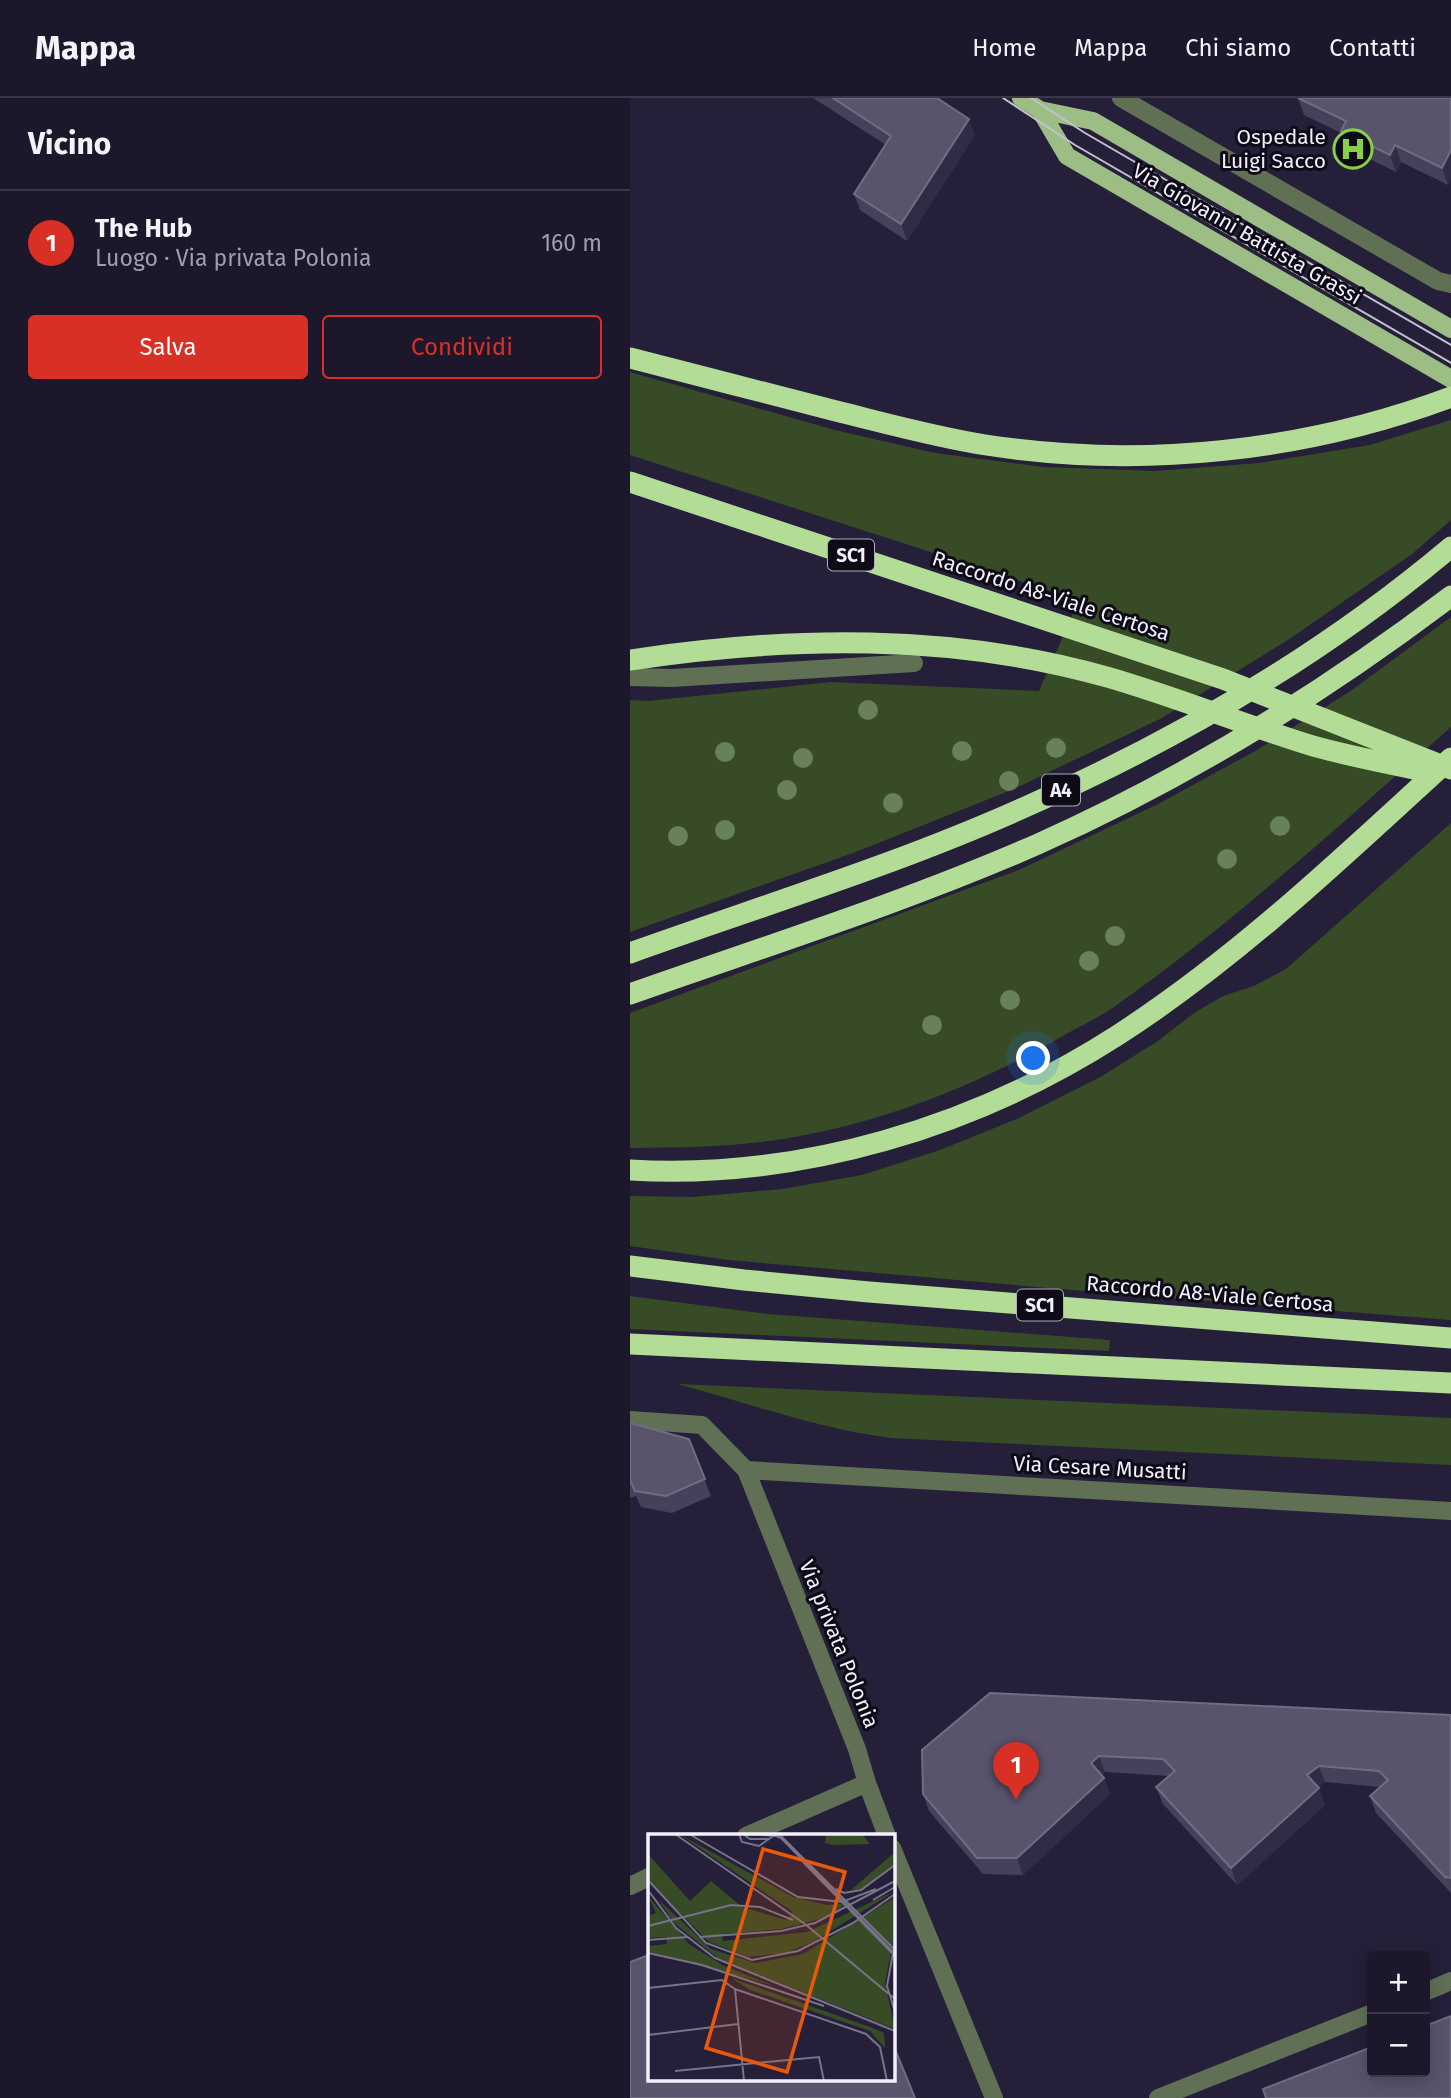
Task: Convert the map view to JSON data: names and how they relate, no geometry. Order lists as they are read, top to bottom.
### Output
{
  "streets": {
    "highway": ["SC1", "Raccordo A8-Viale Certosa", "A4"],
    "main road": ["Via Giovanni Battista Grassi"],
    "street": ["Via Cesare Musatti", "Via privata Polonia"]
  },
  "crossings": [
    ["Via Cesare Musatti", "Via privata Polonia"]
  ],
  "places": {
    "hospital": ["Ospedale Luigi Sacco"]
  },
  "page": {
    "header": "Mappa",
    "nav": [
      "Home",
      "Mappa",
      "Chi siamo",
      "Contatti"
    ],
    "heading": "Vicino",
    "list": [
      {
        "mark": "1",
        "name": "The Hub",
        "note": "Luogo · Via privata Polonia",
        "value": "160 m"
      }
    ],
    "buttons": ["Salva", "Condividi"],
    "pins": "1",
    "map_buttons": ["+", "−"]
  }
}
